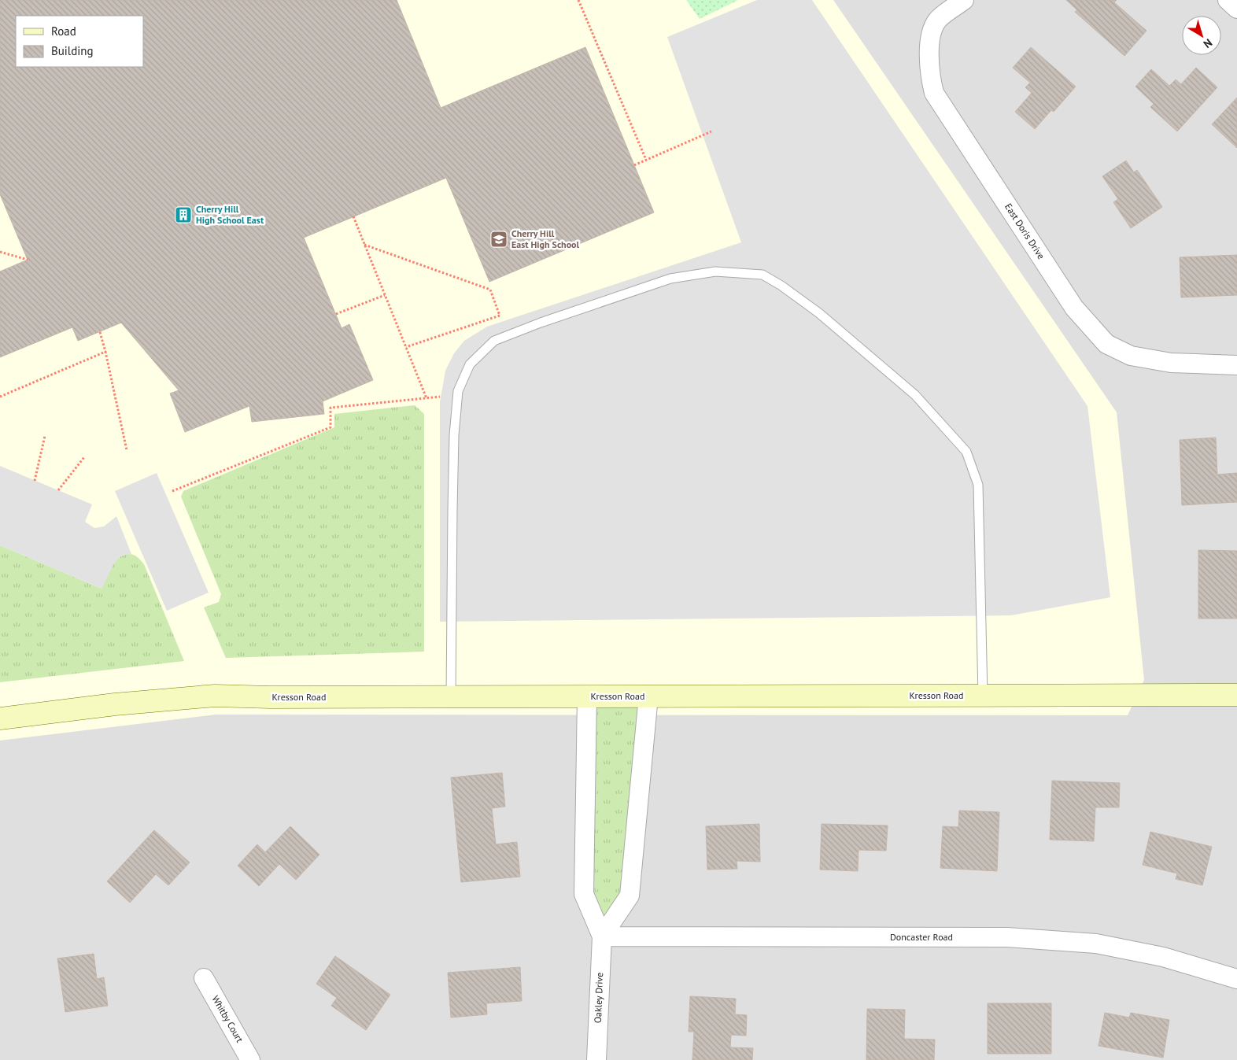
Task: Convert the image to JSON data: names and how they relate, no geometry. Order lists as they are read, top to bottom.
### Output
{
  "streets": {
    "street": [
      "East Doris Drive",
      "Kresson Road",
      "Doncaster Road",
      "Oakley Drive",
      "Whitby Court"
    ]
  },
  "crossings": [
    ["Doncaster Road", "Oakley Drive"]
  ],
  "places": {
    "building": ["Cherry Hill High School East"],
    "school or university": ["Cherry Hill East High School"]
  },
  "legend": ["Road", "Building"],
  "north": "bottom right"
}
